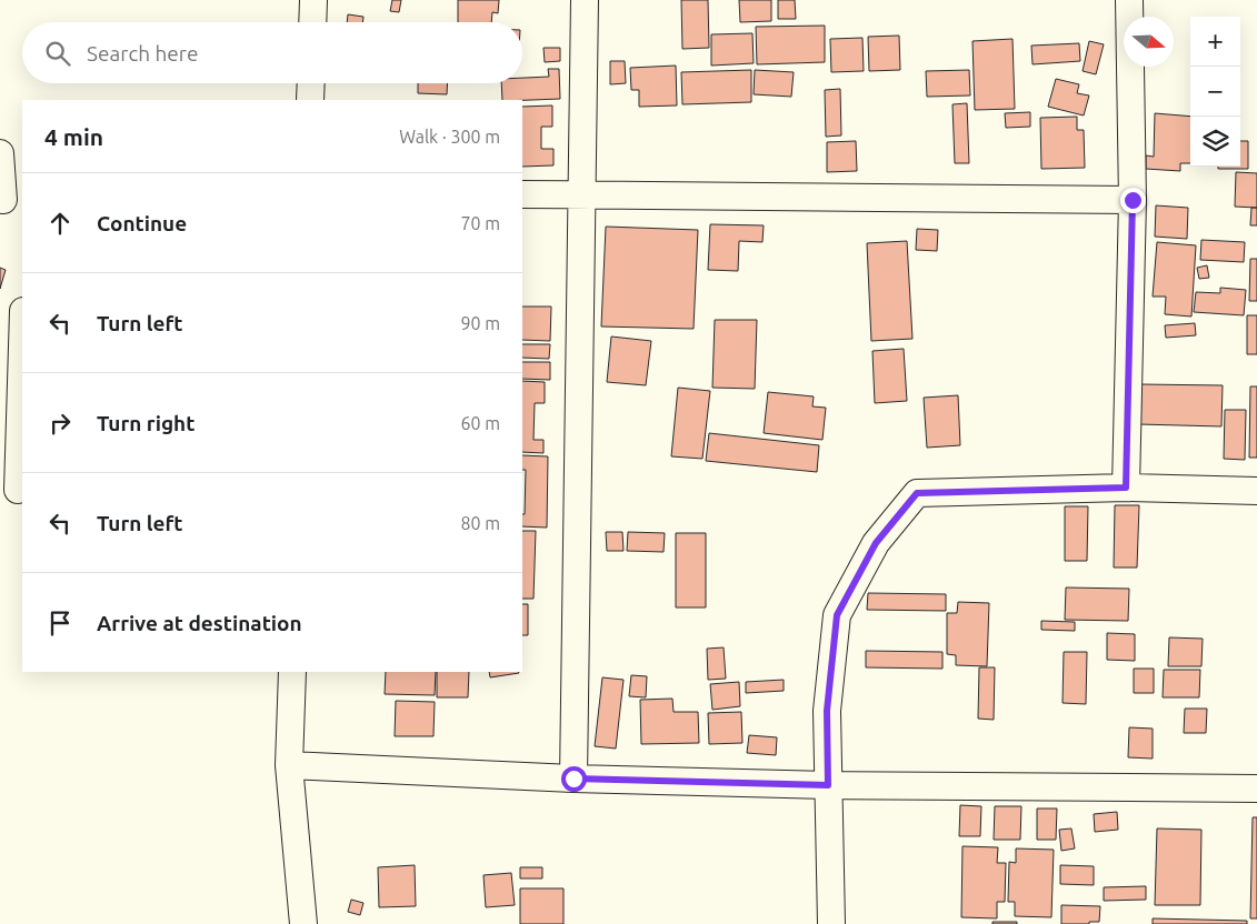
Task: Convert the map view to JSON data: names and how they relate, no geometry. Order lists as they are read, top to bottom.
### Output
{
  "north": "right",
  "page": {
    "map_buttons": ["+", "−"],
    "search": "Search here",
    "heading": ["4 min", "Walk · 300 m"],
    "list": [
      ["Continue", "70 m"],
      ["Turn left", "90 m"],
      ["Turn right", "60 m"],
      ["Turn left", "80 m"],
      "Arrive at destination"
    ]
  }
}
